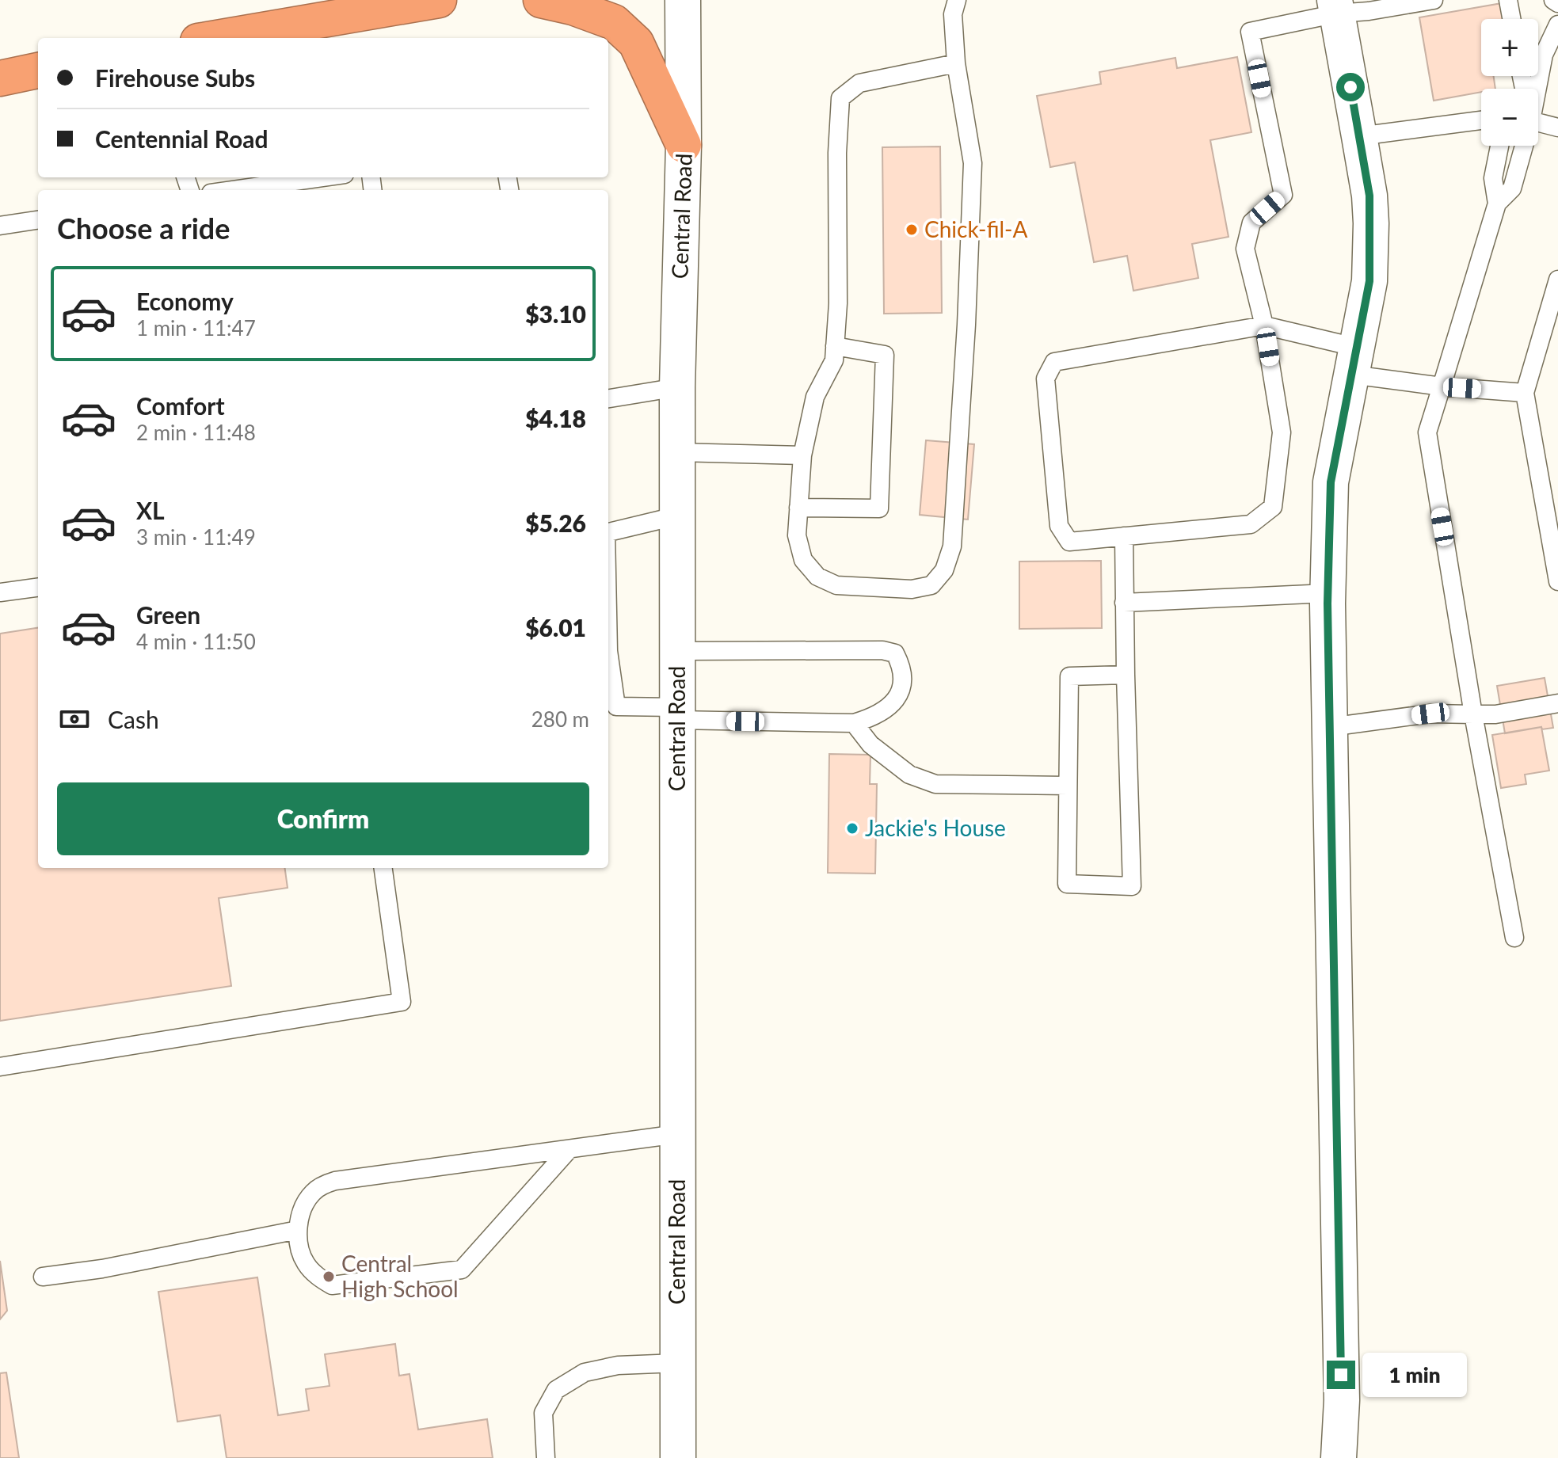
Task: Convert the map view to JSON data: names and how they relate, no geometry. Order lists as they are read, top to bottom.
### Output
{
  "streets": {
    "street": ["Central Road"]
  },
  "places": ["Chick-fil-A", "Jackie's House", "Central High School"],
  "page": {
    "map_buttons": ["+", "−"],
    "banner": ["Firehouse Subs", "Centennial Road"],
    "heading": "Choose a ride",
    "list": [
      {
        "name": "Economy",
        "note": "1 min · 11:47",
        "value": "$3.10"
      },
      {
        "name": "Comfort",
        "note": "2 min · 11:48",
        "value": "$4.18"
      },
      {
        "name": "XL",
        "note": "3 min · 11:49",
        "value": "$5.26"
      },
      {
        "name": "Green",
        "note": "4 min · 11:50",
        "value": "$6.01"
      }
    ],
    "pay": ["Cash", "280 m"],
    "buttons": "Confirm",
    "bubble": "1 min"
  }
}
